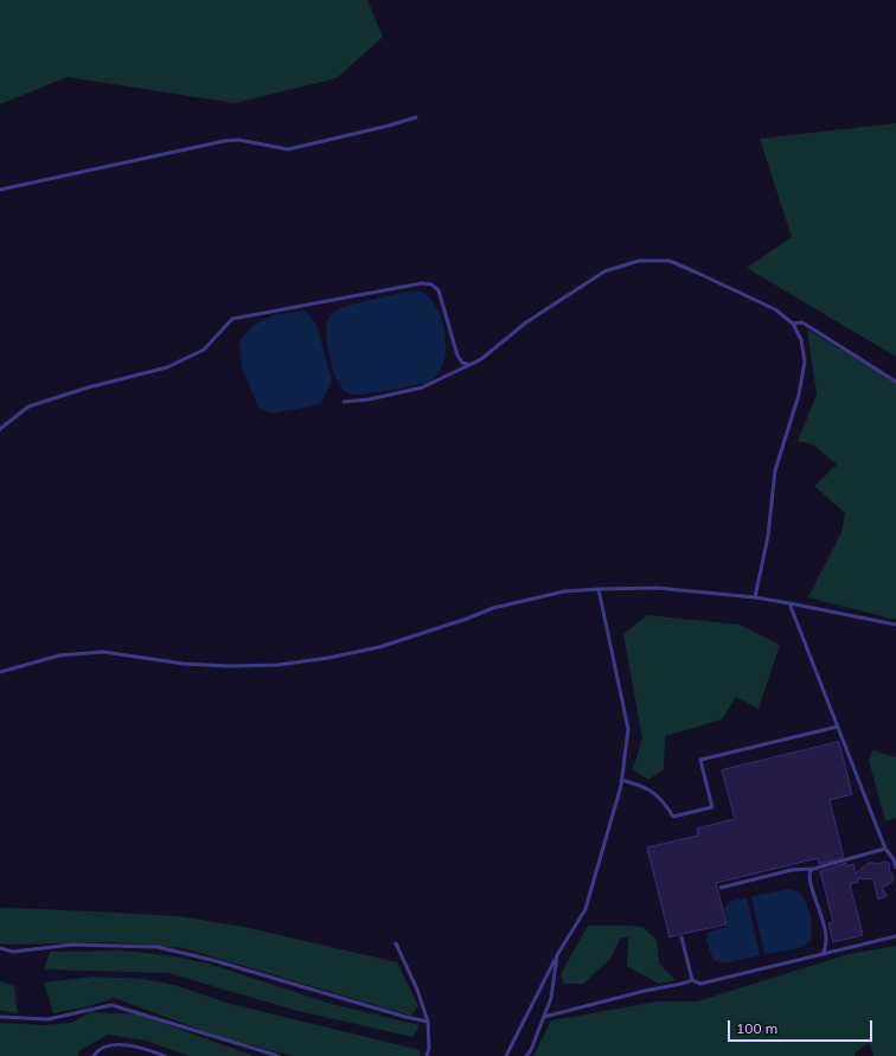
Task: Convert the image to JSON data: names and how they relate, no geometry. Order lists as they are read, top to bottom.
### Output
{
  "scale_bar": "100 m"
}
